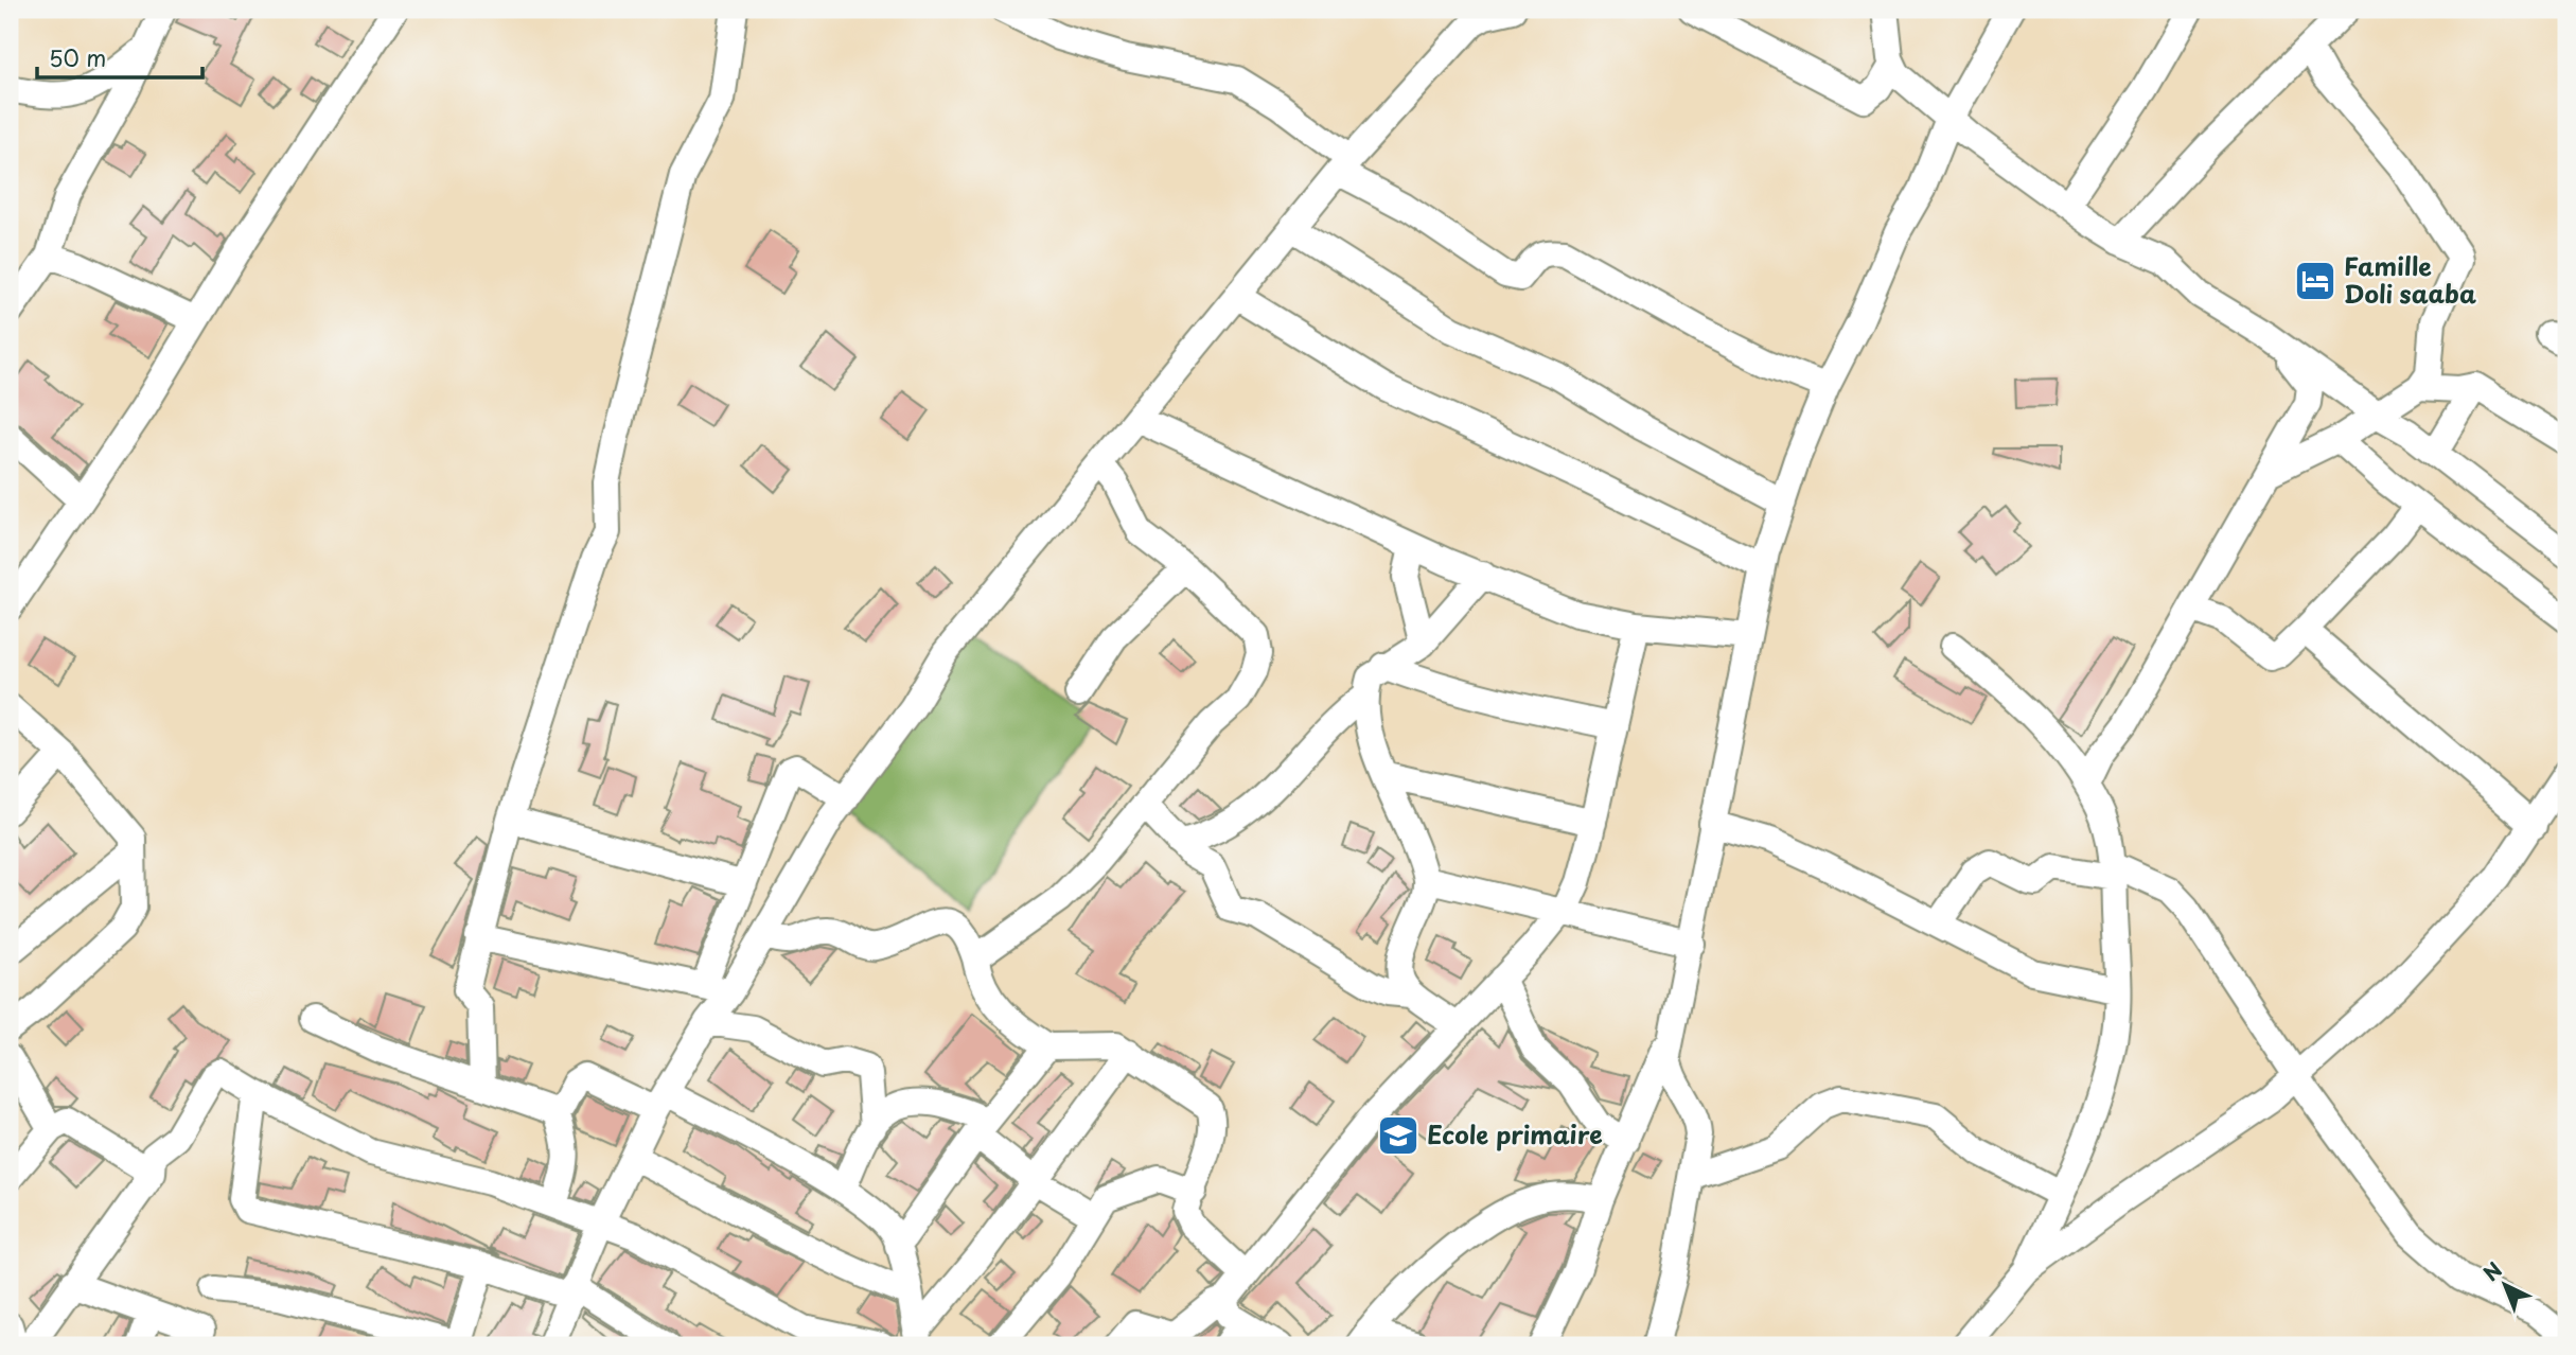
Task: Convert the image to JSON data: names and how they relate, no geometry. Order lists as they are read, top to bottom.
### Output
{
  "places": {
    "hotel": ["Famille Doli saaba"],
    "school or university": ["Ecole primaire"]
  },
  "scale_bar": "50 m",
  "north": "top left"
}
